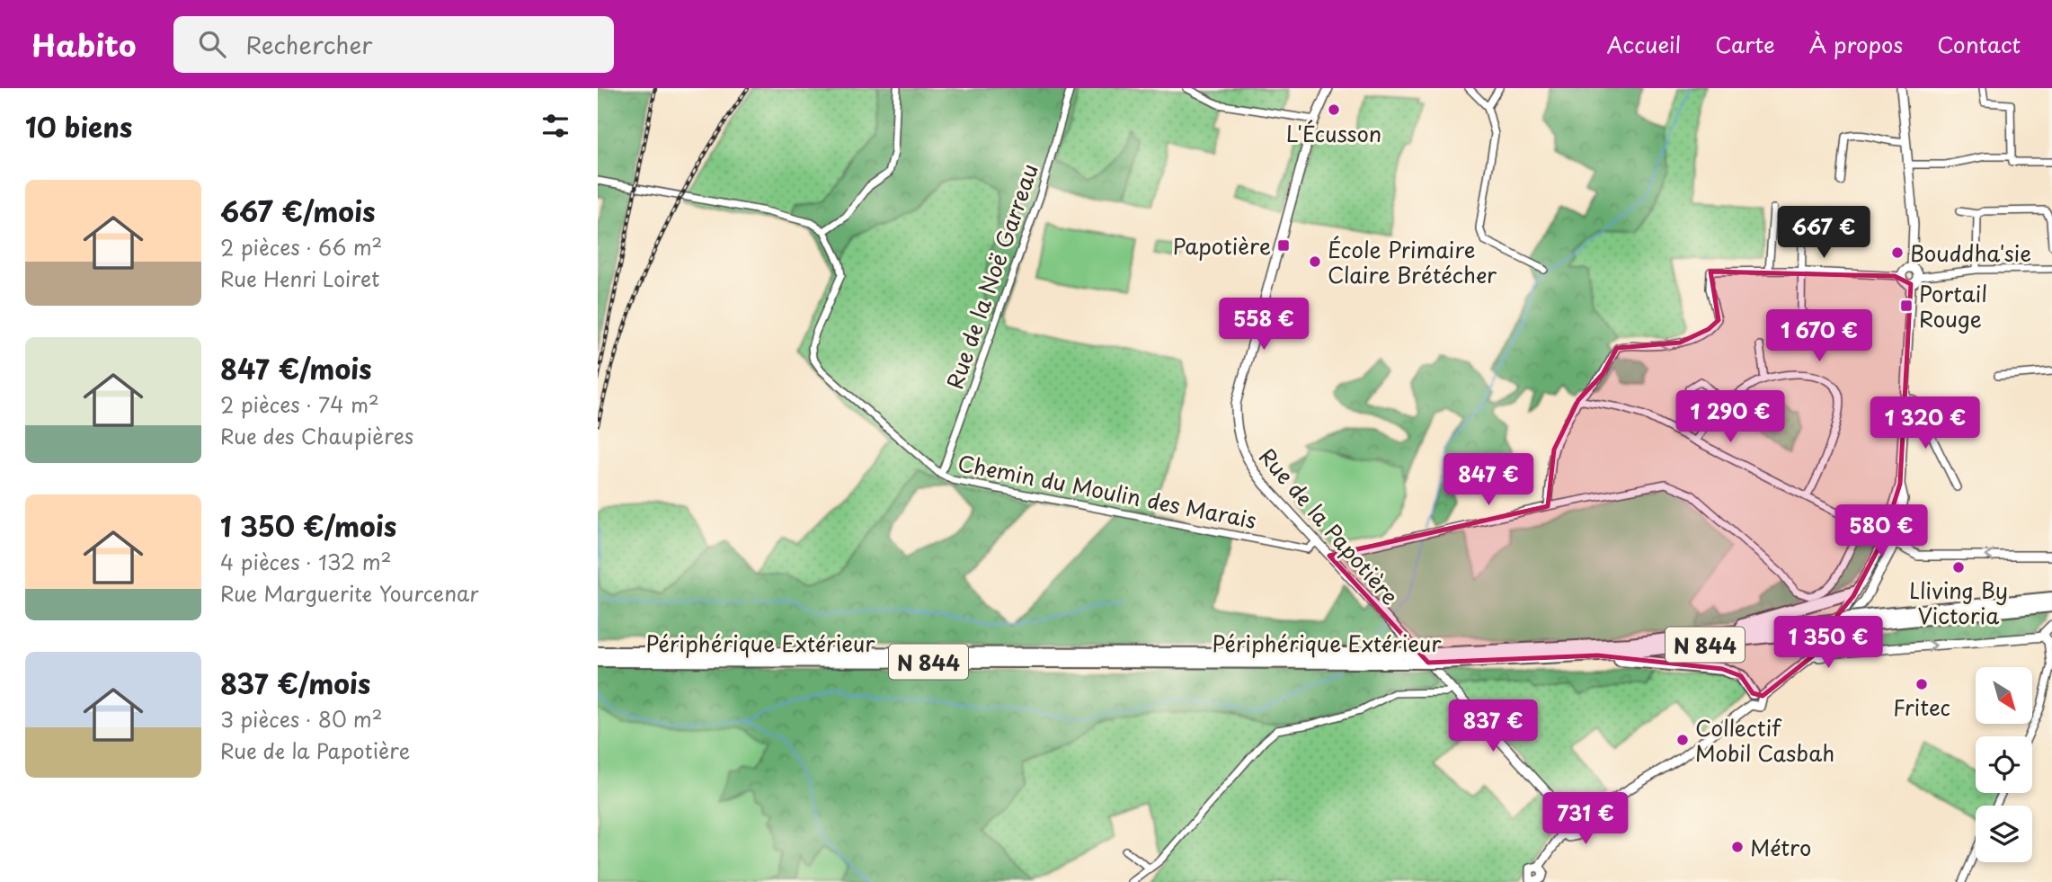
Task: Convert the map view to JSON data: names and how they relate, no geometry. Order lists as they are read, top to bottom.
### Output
{
  "streets": {
    "highway": ["Périphérique Extérieur", "N 844"],
    "street": ["Rue de la Noë Garreau", "Chemin du Moulin des Marais", "Rue de la Papotière"]
  },
  "crossings": [
    ["Rue de la Noë Garreau", "Chemin du Moulin des Marais"],
    ["Chemin du Moulin des Marais", "Rue de la Papotière"],
    ["Périphérique Extérieur", "N 844"]
  ],
  "places": {
    "other": [
      "L'Écusson",
      "Bouddha'sie",
      "École Primaire Claire Brétécher",
      "Lliving By Victoria",
      "Fritec",
      "Collectif Mobil Casbah",
      "Métro"
    ],
    "transit": ["Papotière", "Portail Rouge"]
  },
  "north": "bottom right",
  "page": {
    "header": "Habito",
    "search": "Rechercher",
    "nav": [
      "Accueil",
      "Carte",
      "À propos",
      "Contact"
    ],
    "heading": "10 biens",
    "list": [
      {
        "name": "667 €/mois",
        "note": "2 pièces · 66 m² · Rue Henri Loiret"
      },
      {
        "name": "847 €/mois",
        "note": "2 pièces · 74 m² · Rue des Chaupières"
      },
      {
        "name": "1 350 €/mois",
        "note": "4 pièces · 132 m² · Rue Marguerite Yourcenar"
      },
      {
        "name": "837 €/mois",
        "note": "3 pièces · 80 m² · Rue de la Papotière"
      }
    ],
    "price": [
      "667 €",
      "558 €",
      "1 670 €",
      "1 290 €",
      "1 320 €",
      "847 €",
      "580 €",
      "1 350 €",
      "837 €",
      "731 €"
    ]
  }
}
